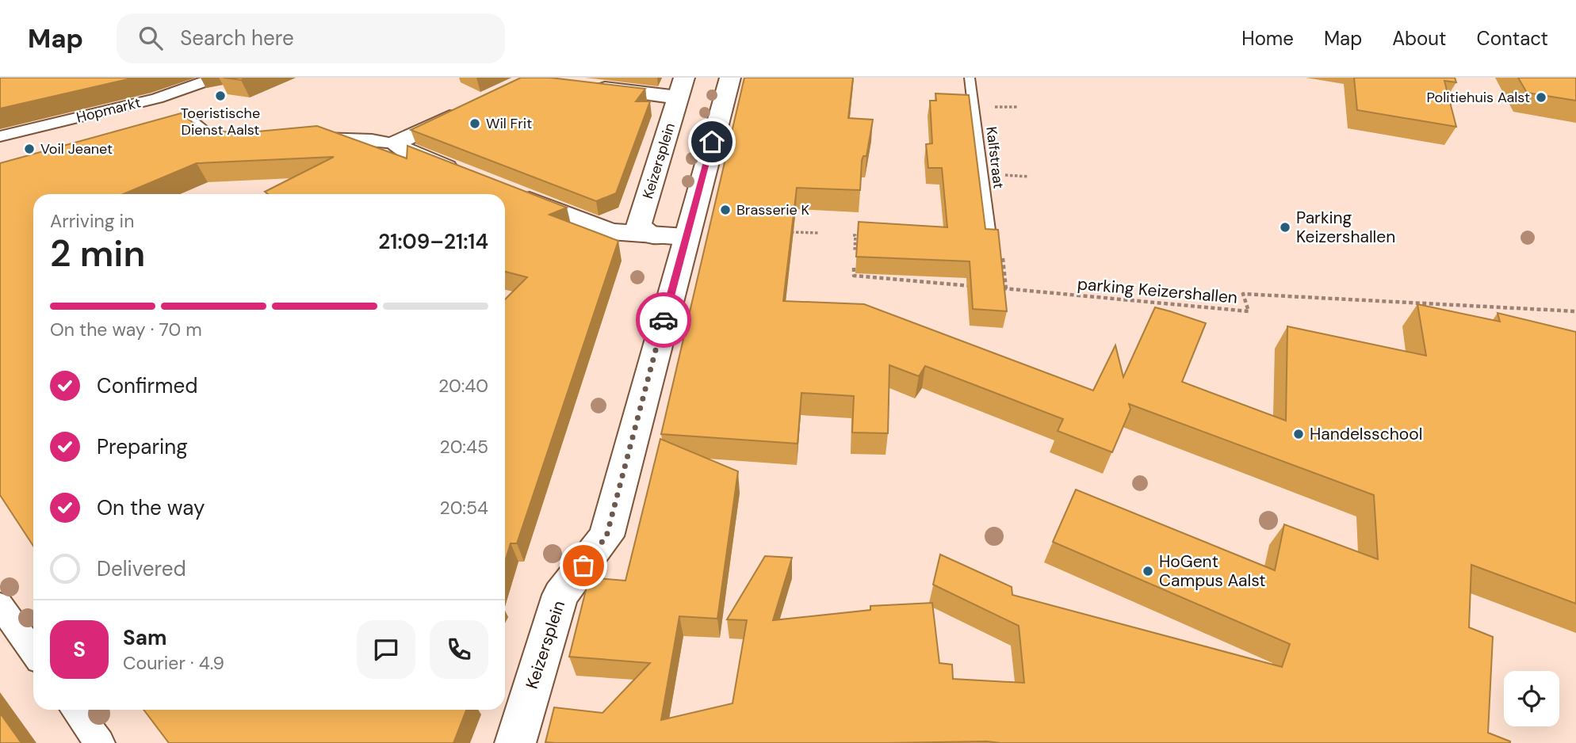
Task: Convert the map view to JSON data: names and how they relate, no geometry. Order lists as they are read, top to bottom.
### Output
{
  "streets": {
    "street": ["Hopmarkt", "Keizersplein"],
    "lane": ["Kalfstraat"],
    "path": ["parking Keizershallen"]
  },
  "places": [
    "Toeristische Dienst Aalst",
    "Politiehuis Aalst",
    "Wil Frit",
    "Voil Jeanet",
    "Brasserie K",
    "Parking Keizershallen",
    "Handelsschool",
    "HoGent Campus Aalst"
  ],
  "page": {
    "header": "Map",
    "search": "Search here",
    "nav": [
      "Home",
      "Map",
      "About",
      "Contact"
    ],
    "heading": ["2 min", "Arriving in", "21:09–21:14"],
    "panel": ["Sam", "Courier · 4.9"],
    "bar": "On the way · 70 m",
    "list": [
      ["Confirmed", "20:40"],
      ["Preparing", "20:45"],
      ["On the way", "20:54"],
      "Delivered"
    ],
    "round": "S"
  }
}
